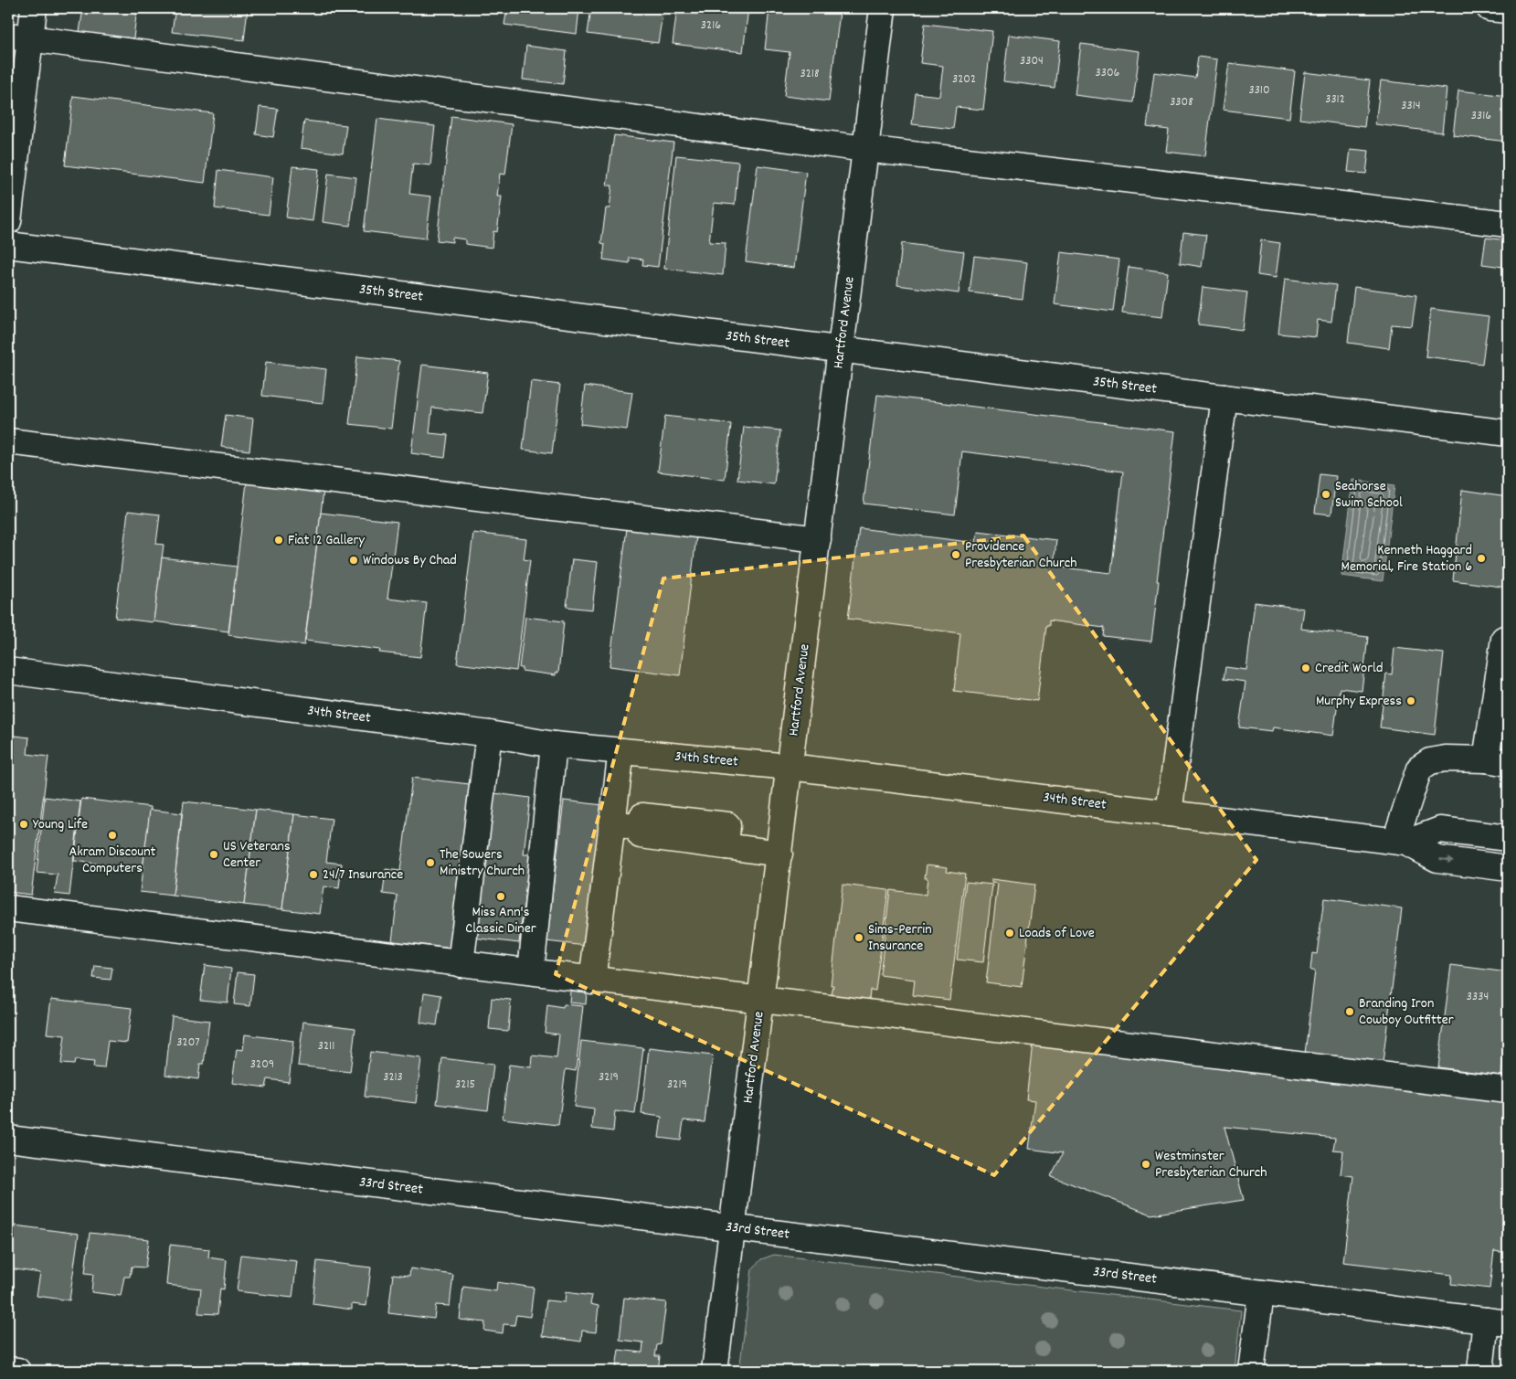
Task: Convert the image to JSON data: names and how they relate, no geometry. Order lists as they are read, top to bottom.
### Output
{
  "streets": {
    "street": [
      "35th Street",
      "Hartford Avenue",
      "34th Street",
      "33rd Street"
    ]
  },
  "crossings": [
    ["35th Street", "Hartford Avenue"],
    ["Hartford Avenue", "34th Street"],
    ["Hartford Avenue", "33rd Street"]
  ],
  "places": [
    "Seahorse Swim School",
    "Fiat 12 Gallery",
    "Providence Presbyterian Church",
    "Kenneth Haggard Memorial, Fire Station 6",
    "Windows By Chad",
    "Credit World",
    "Murphy Express",
    "Young Life",
    "Akram Discount Computers",
    "US Veterans Center",
    "The Sowers Ministry Church",
    "24/7 Insurance",
    "Miss Ann's Classic Diner",
    "Loads of Love",
    "Sims-Perrin Insurance",
    "Branding Iron Cowboy Outfitter",
    "Westminster Presbyterian Church"
  ],
  "house_numbers": [
    "3216",
    "3304",
    "3306",
    "3218",
    "3202",
    "3310",
    "3312",
    "3308",
    "3314",
    "3316",
    "3334",
    "3207",
    "3211",
    "3209",
    "3213",
    "3219",
    "3215",
    "3219"
  ]
}
